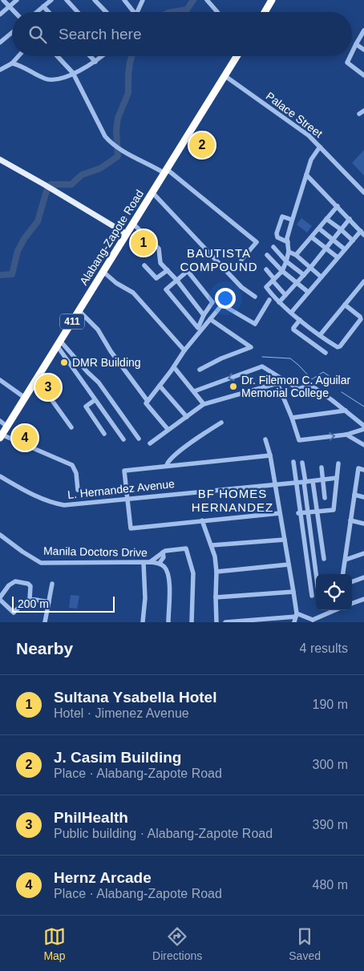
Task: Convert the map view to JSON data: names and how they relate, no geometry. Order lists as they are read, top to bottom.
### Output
{
  "streets": {
    "highway": ["Alabang-Zapote Road", "411"],
    "street": ["Palace Street", "L. Hernandez Avenue", "Manila Doctors Drive"]
  },
  "crossings": [
    ["Palace Street", "Alabang-Zapote Road"]
  ],
  "districts": ["BAUTISTA COMPOUND", "BF HOMES HERNANDEZ"],
  "places": ["DMR Building", "Dr. Filemon C. Aguilar Memorial College"],
  "scale_bar": "200 m",
  "page": {
    "search": "Search here",
    "pins": [
      "2",
      "1",
      "3",
      "4"
    ],
    "scale": "200 m",
    "heading": ["Nearby", "4 results"],
    "list": [
      {
        "mark": "1",
        "name": "Sultana Ysabella Hotel",
        "note": "Hotel · Jimenez Avenue",
        "value": "190 m"
      },
      {
        "mark": "2",
        "name": "J. Casim Building",
        "note": "Place · Alabang-Zapote Road",
        "value": "300 m"
      },
      {
        "mark": "3",
        "name": "PhilHealth",
        "note": "Public building · Alabang-Zapote Road",
        "value": "390 m"
      },
      {
        "mark": "4",
        "name": "Hernz Arcade",
        "note": "Place · Alabang-Zapote Road",
        "value": "480 m"
      }
    ],
    "nav": ["Map", "Directions", "Saved"]
  }
}
